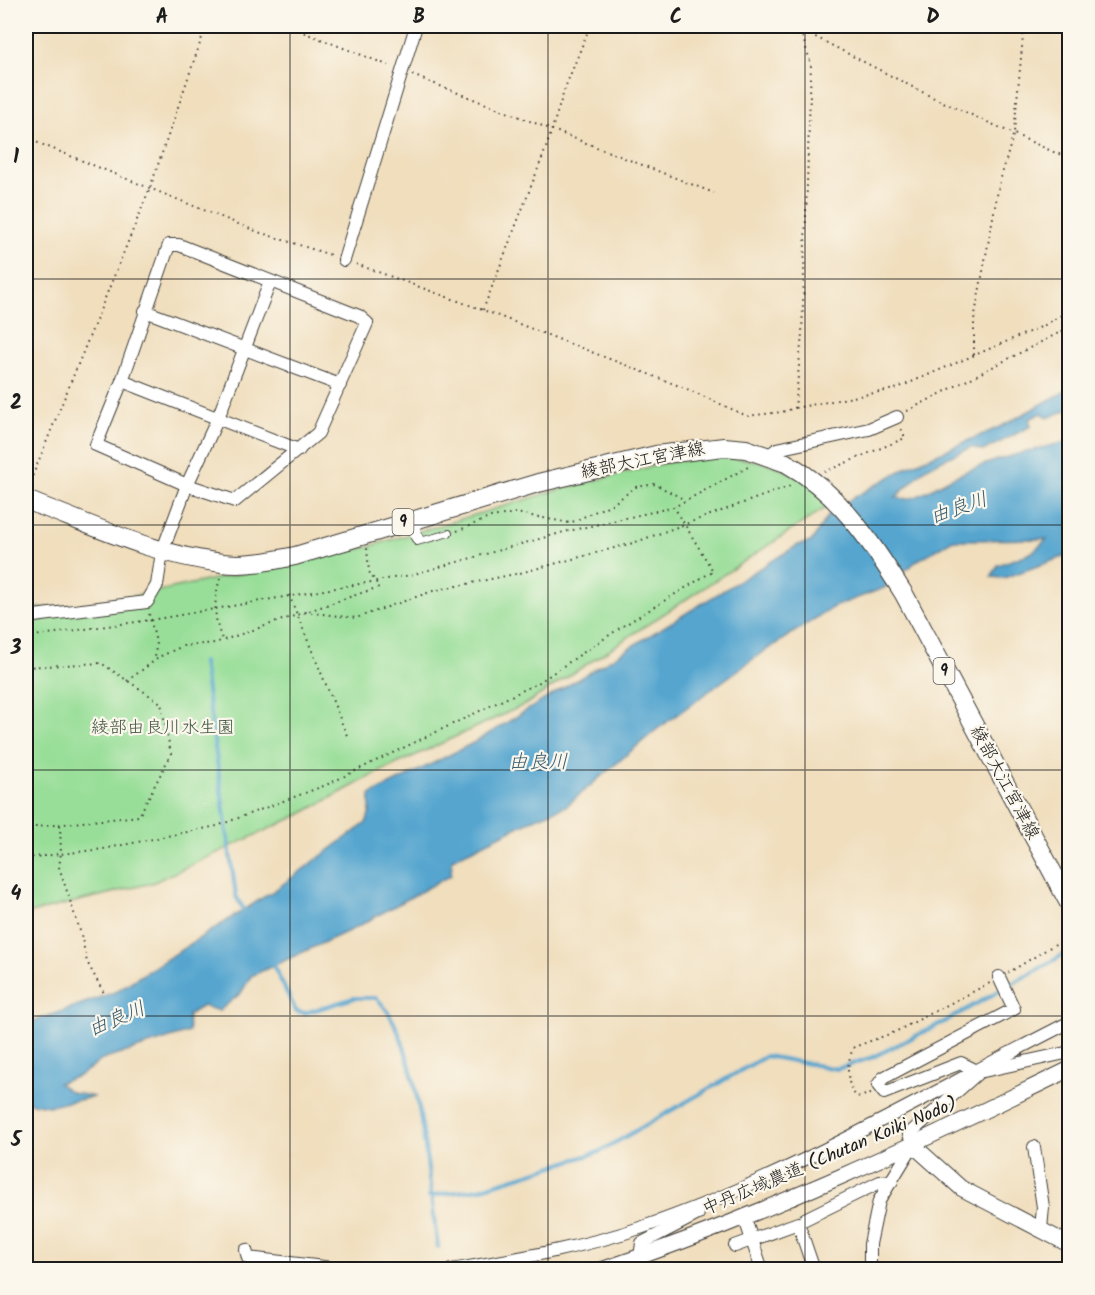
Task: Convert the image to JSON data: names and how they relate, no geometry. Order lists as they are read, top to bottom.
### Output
{
  "streets": {
    "main road": ["綾部大江宮津線", "9"],
    "street": ["中丹広域農道 (Chutan Koiki Nodo)"]
  },
  "water": ["由良川"],
  "parks": ["綾部由良川水生園"],
  "grid": {
    "columns": [
      "A",
      "B",
      "C",
      "D"
    ],
    "rows": [
      "1",
      "2",
      "3",
      "4",
      "5"
    ]
  }
}
